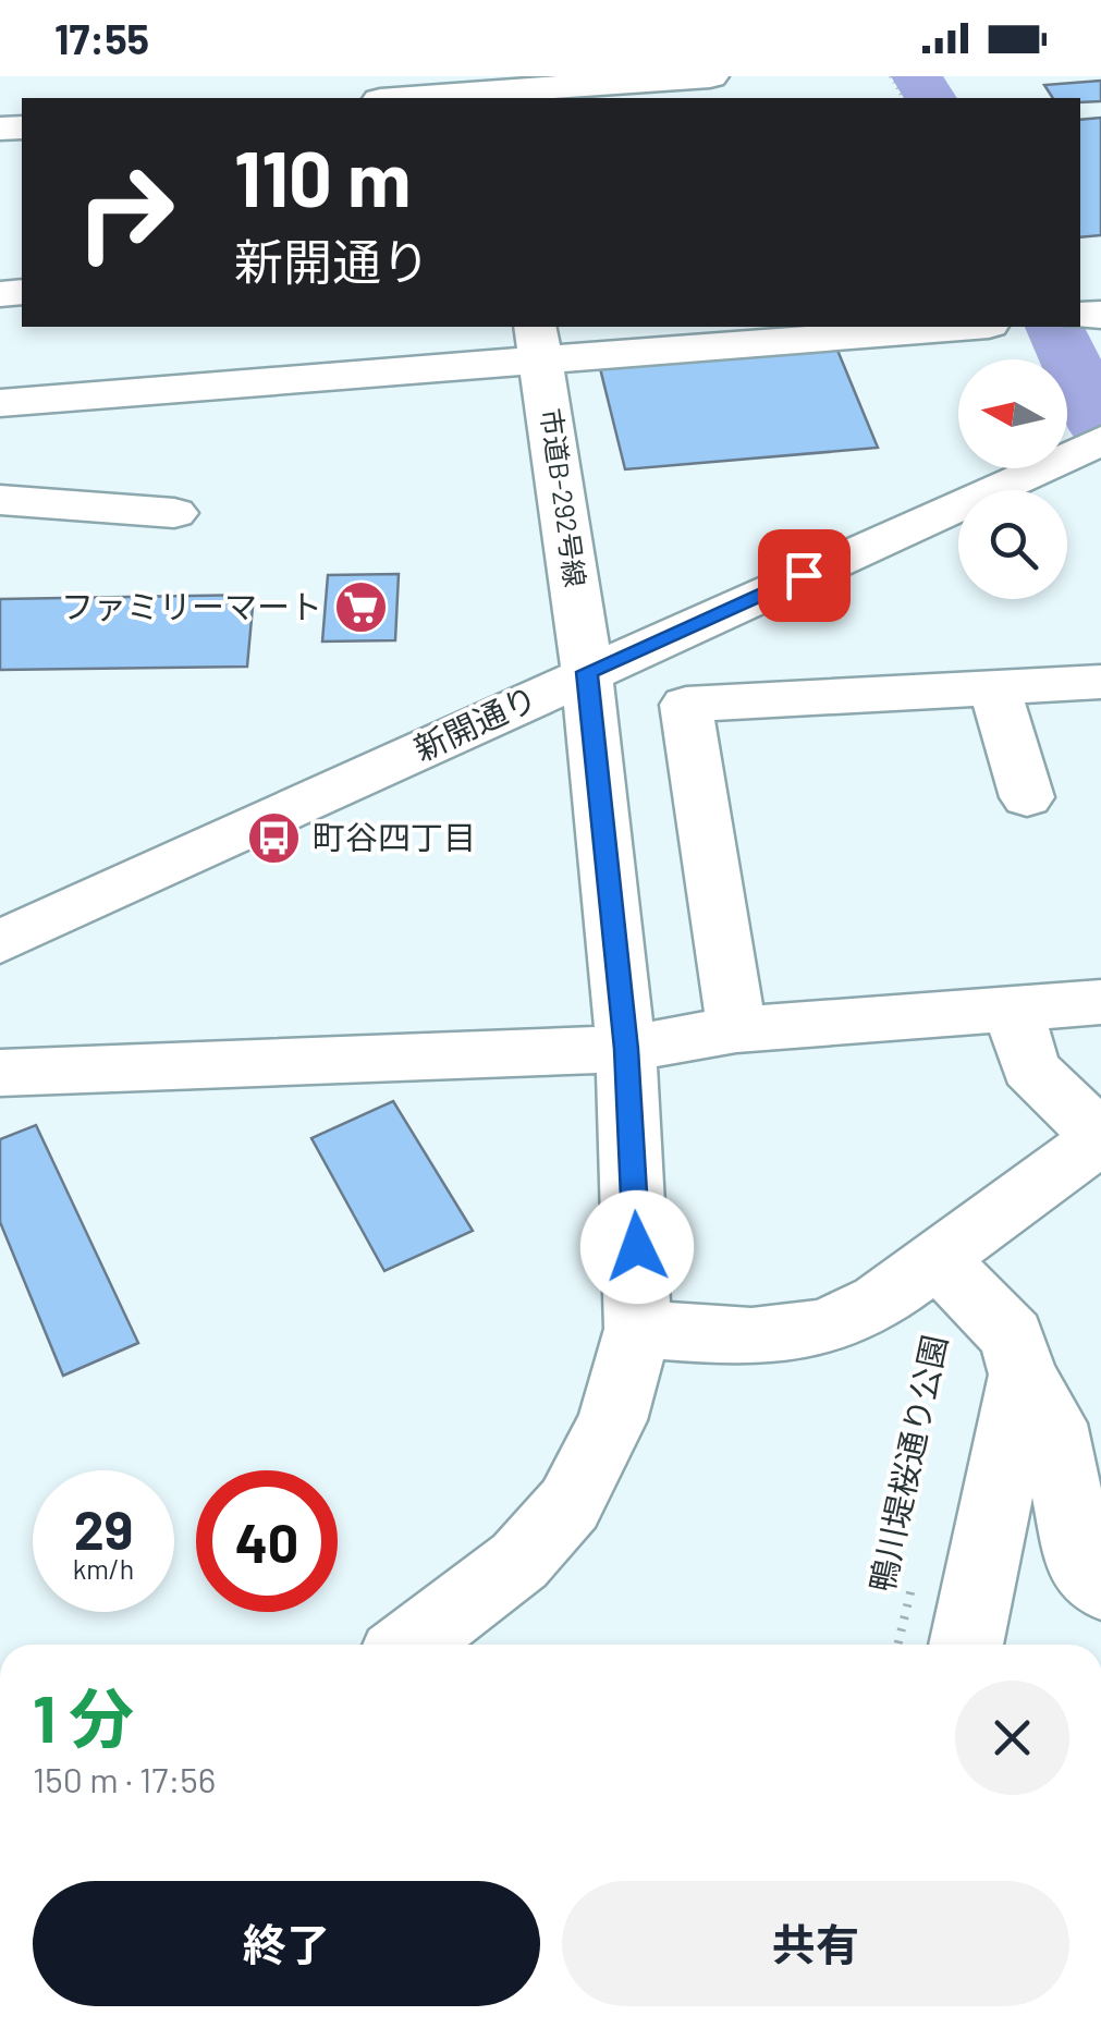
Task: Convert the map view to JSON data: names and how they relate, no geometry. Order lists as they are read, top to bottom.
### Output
{
  "streets": {
    "street": ["市道B-292号線", "新開通り"],
    "path": ["鴨川堤桜通り公園"]
  },
  "crossings": [
    ["市道B-292号線", "新開通り"]
  ],
  "places": {
    "supermarket": ["ファミリーマート"],
    "bus stop": ["町谷四丁目"]
  },
  "north": "left",
  "page": {
    "status": "17:55",
    "turn": ["110 m", "新開通り"],
    "speed": "29 km/h",
    "limit": "40",
    "heading": ["1 分", "150 m · 17:56"],
    "buttons": ["終了", "共有"]
  }
}
